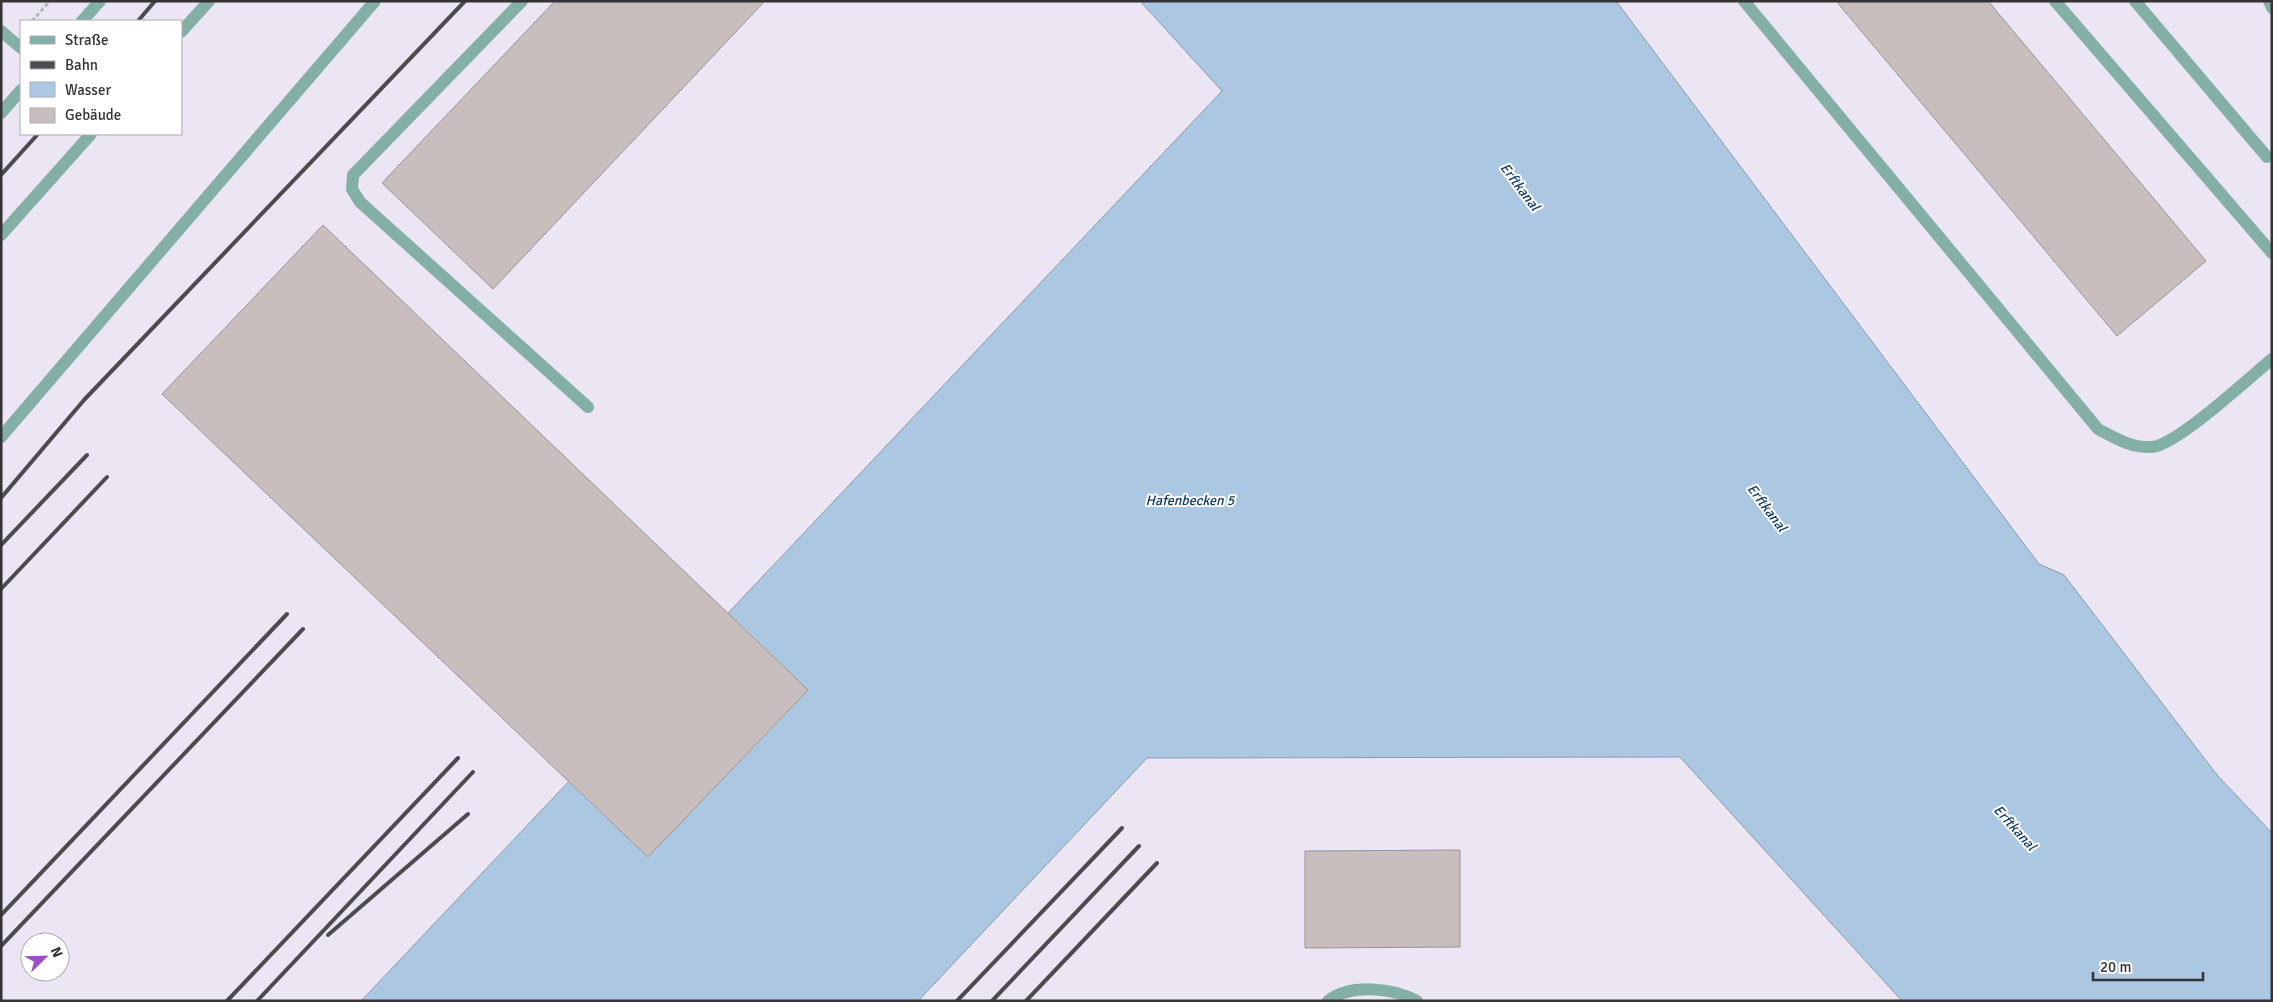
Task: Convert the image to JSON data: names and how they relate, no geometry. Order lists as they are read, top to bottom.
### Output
{
  "water": ["Erftkanal", "Hafenbecken 5"],
  "legend": [
    "Straße",
    "Bahn",
    "Wasser",
    "Gebäude"
  ],
  "scale_bar": "20 m",
  "north": "top right"
}
